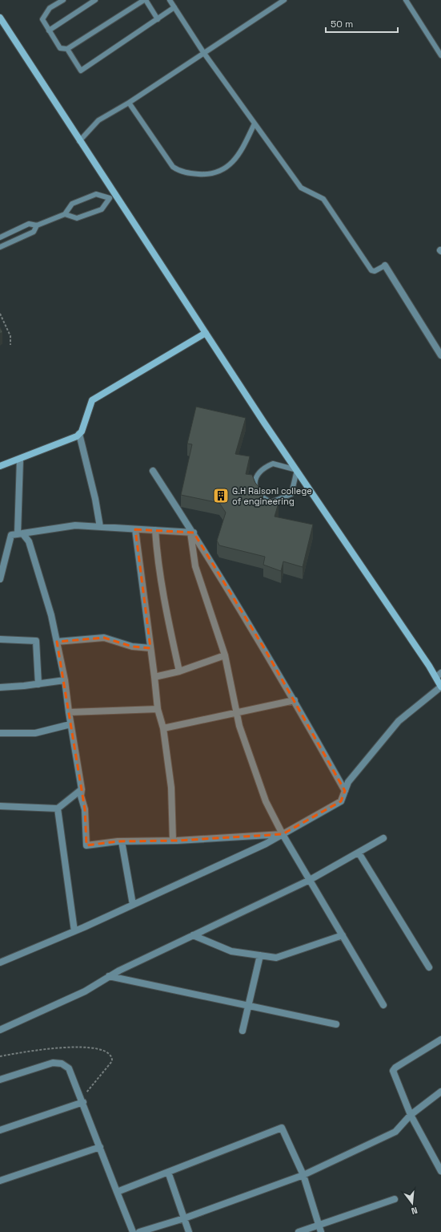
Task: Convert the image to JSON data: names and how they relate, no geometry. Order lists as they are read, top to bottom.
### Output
{
  "places": {
    "building": ["G.H Raisoni college of engineering"]
  },
  "scale_bar": "50 m",
  "north": "bottom"
}
